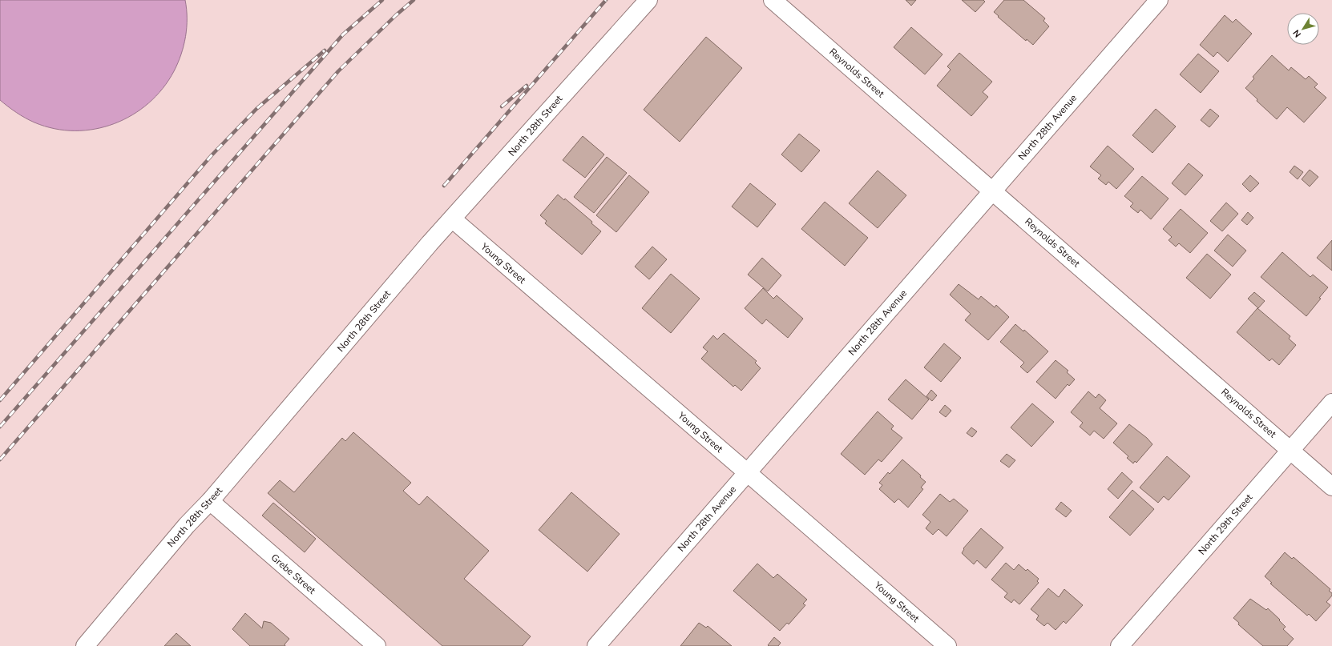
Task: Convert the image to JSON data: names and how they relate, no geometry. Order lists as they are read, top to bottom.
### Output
{
  "streets": {
    "street": [
      "Reynolds Street",
      "North 28th Street",
      "North 28th Avenue",
      "Young Street",
      "North 29th Street",
      "Grebe Street"
    ]
  },
  "crossings": [
    ["Reynolds Street", "North 28th Avenue"],
    ["Reynolds Street", "North 29th Street"],
    ["North 28th Street", "Young Street"],
    ["North 28th Street", "Grebe Street"],
    ["North 28th Avenue", "Young Street"]
  ],
  "north": "bottom left"
}
